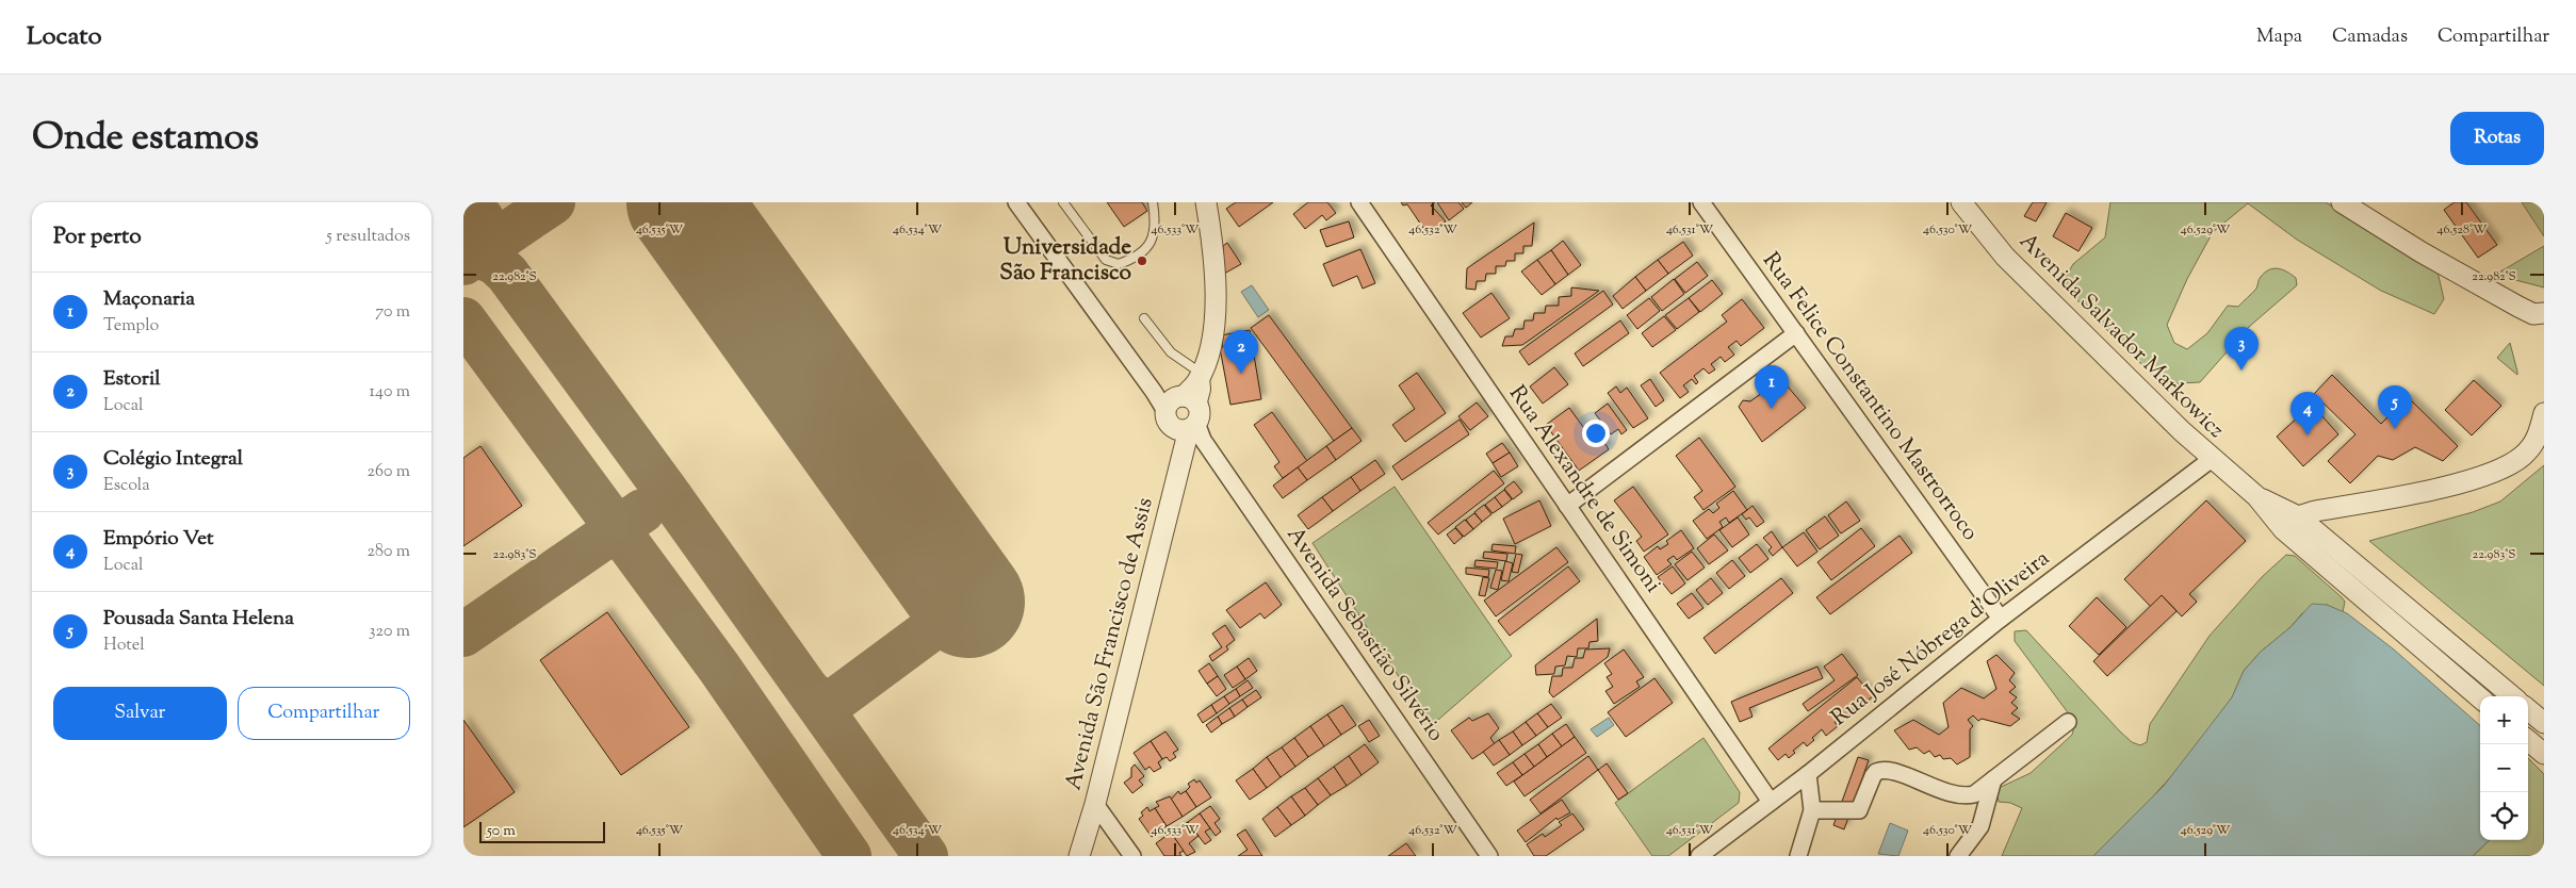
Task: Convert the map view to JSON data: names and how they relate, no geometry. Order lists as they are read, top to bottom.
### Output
{
  "streets": {
    "street": [
      "Avenida Salvador Markowicz",
      "Rua Felice Constantino Mastrorroco",
      "Rua Alexandre de Simoni",
      "Avenida Sebastião Silvério",
      "Rua José Nóbrega d'Oliveira",
      "Avenida São Francisco de Assis"
    ]
  },
  "crossings": [
    ["Avenida Salvador Markowicz", "Rua José Nóbrega d'Oliveira"],
    ["Rua Felice Constantino Mastrorroco", "Rua José Nóbrega d'Oliveira"],
    ["Rua Alexandre de Simoni", "Rua José Nóbrega d'Oliveira"],
    ["Avenida Sebastião Silvério", "Avenida São Francisco de Assis"]
  ],
  "places": ["Universidade São Francisco"],
  "scale_bar": "50 m",
  "page": {
    "header": "Locato",
    "nav": ["Mapa", "Camadas", "Compartilhar"],
    "title": "Onde estamos",
    "buttons": [
      "Rotas",
      ["Salvar", "Compartilhar"]
    ],
    "heading": ["Por perto", "5 resultados"],
    "list": [
      {
        "mark": "1",
        "name": "Maçonaria",
        "note": "Templo",
        "value": "70 m"
      },
      {
        "mark": "2",
        "name": "Estoril",
        "note": "Local",
        "value": "140 m"
      },
      {
        "mark": "3",
        "name": "Colégio Integral",
        "note": "Escola",
        "value": "260 m"
      },
      {
        "mark": "4",
        "name": "Empório Vet",
        "note": "Local",
        "value": "280 m"
      },
      {
        "mark": "5",
        "name": "Pousada Santa Helena",
        "note": "Hotel",
        "value": "320 m"
      }
    ],
    "pins": [
      "3",
      "2",
      "1",
      "5",
      "4"
    ],
    "map_buttons": ["+", "−"],
    "scale": "50 m"
  },
  "coordinates": [
    "46.535°W",
    "46.534°W",
    "46.533°W",
    "46.532°W",
    "46.531°W",
    "46.530°W",
    "46.529°W",
    "46.528°W",
    "22.982°S",
    "22.983°S"
  ]
}
